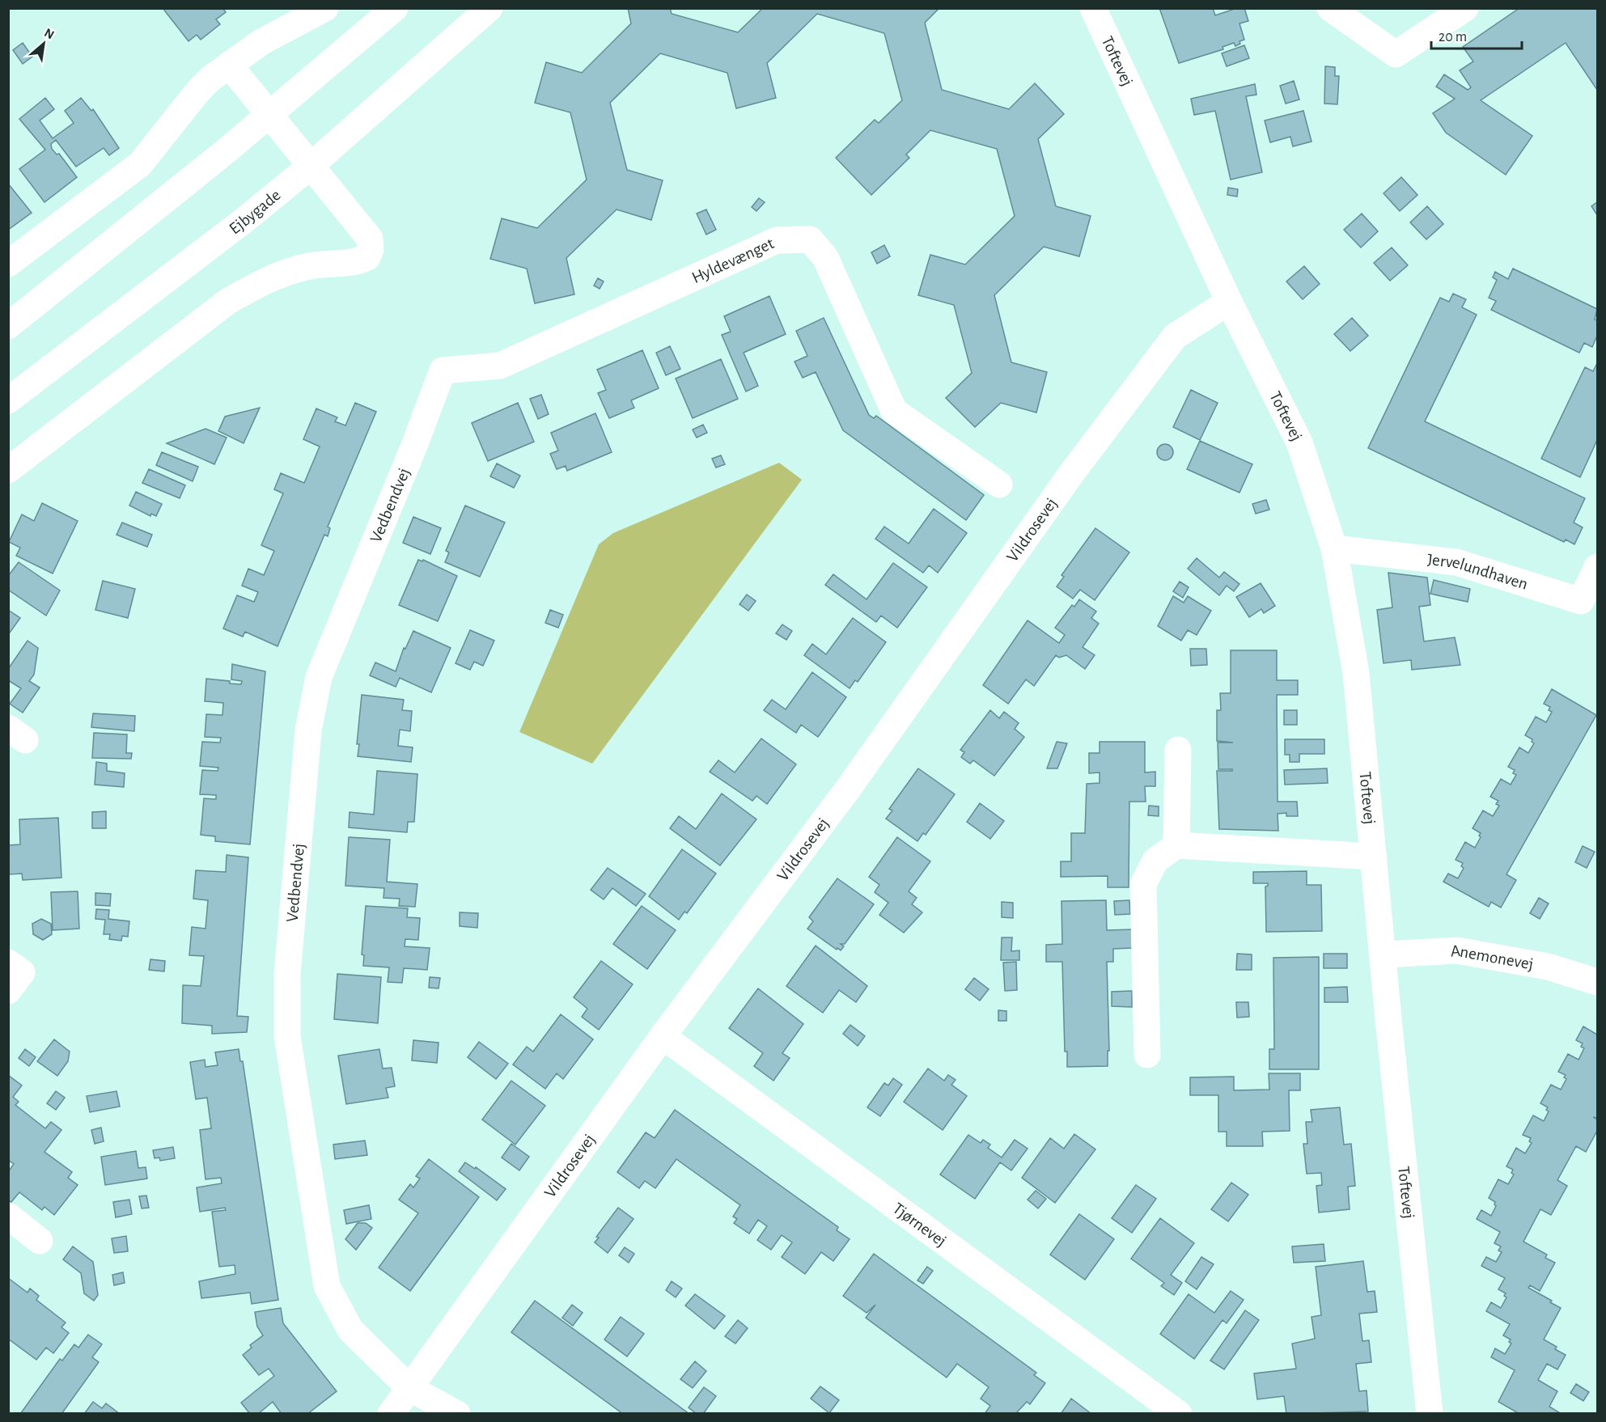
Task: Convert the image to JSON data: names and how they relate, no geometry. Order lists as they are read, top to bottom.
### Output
{
  "streets": {
    "street": [
      "Toftevej",
      "Ejbygade",
      "Hyldevænget",
      "Vedbendvej",
      "Vildrosevej",
      "Jervelundhaven",
      "Anemonevej",
      "Tjørnevej"
    ]
  },
  "crossings": [
    ["Toftevej", "Vildrosevej"],
    ["Toftevej", "Jervelundhaven"],
    ["Toftevej", "Anemonevej"],
    ["Hyldevænget", "Vedbendvej"],
    ["Vedbendvej", "Vildrosevej"],
    ["Vildrosevej", "Tjørnevej"]
  ],
  "scale_bar": "20 m",
  "north": "top right"
}
